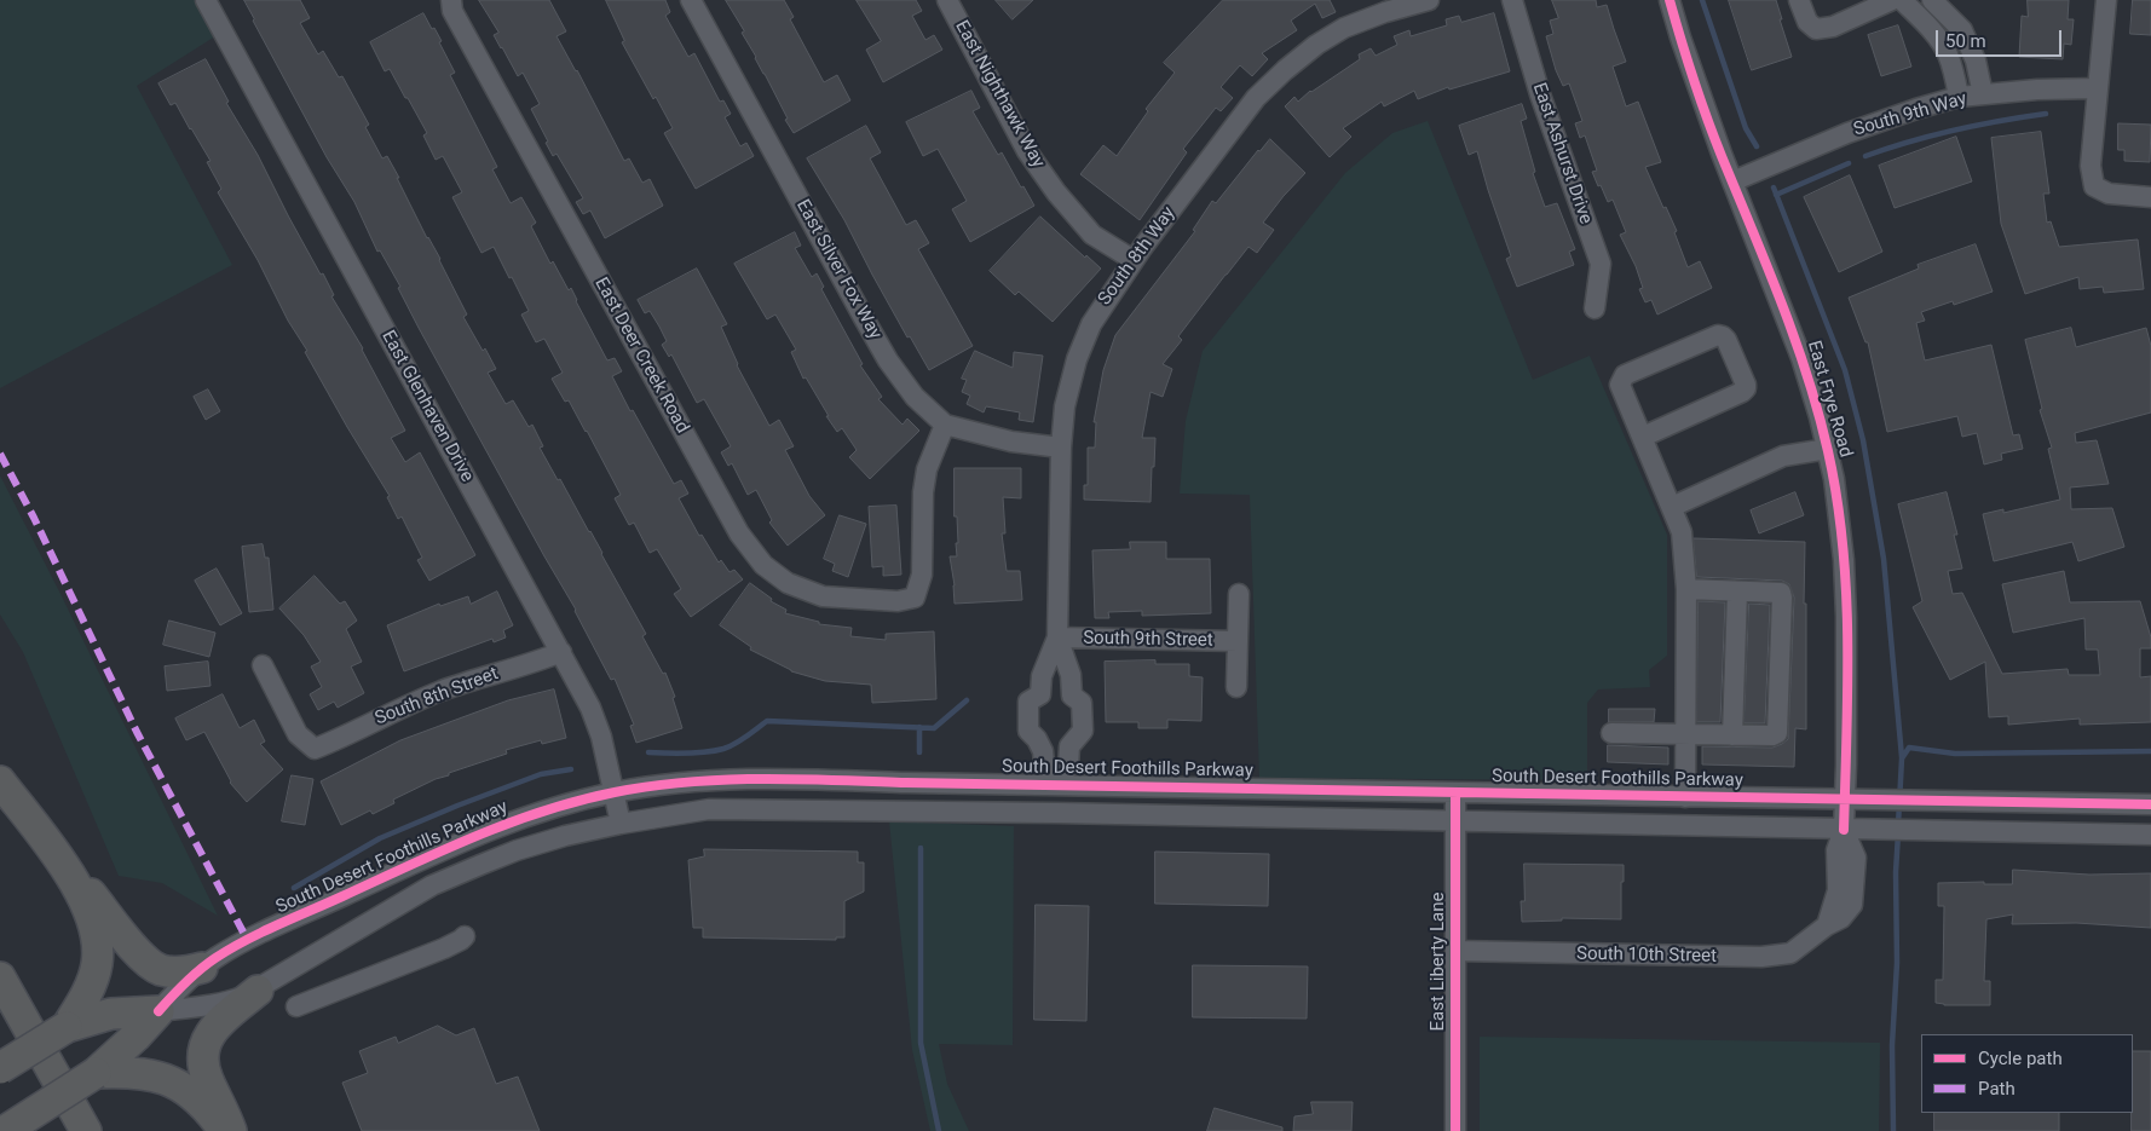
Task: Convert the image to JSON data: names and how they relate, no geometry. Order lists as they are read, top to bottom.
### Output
{
  "streets": {
    "street": [
      "East Nighthawk Way",
      "South 9th Way",
      "East Ashurst Drive",
      "South 8th Way",
      "East Silver Fox Way",
      "East Deer Creek Road",
      "East Frye Road",
      "East Glenhaven Drive",
      "South 9th Street",
      "South 8th Street",
      "South Desert Foothills Parkway",
      "South 10th Street",
      "East Liberty Lane"
    ]
  },
  "crossings": [
    ["East Nighthawk Way", "South 8th Way"],
    ["South 9th Way", "East Frye Road"],
    ["South 8th Way", "East Silver Fox Way"],
    ["South 8th Way", "South 9th Street"],
    ["South 8th Way", "South Desert Foothills Parkway"],
    ["East Silver Fox Way", "East Deer Creek Road"],
    ["East Frye Road", "South Desert Foothills Parkway"],
    ["East Frye Road", "South 10th Street"],
    ["East Glenhaven Drive", "South 8th Street"],
    ["East Glenhaven Drive", "South Desert Foothills Parkway"],
    ["South Desert Foothills Parkway", "East Liberty Lane"],
    ["South 10th Street", "East Liberty Lane"]
  ],
  "legend": ["Cycle path", "Path"],
  "scale_bar": "50 m"
}
